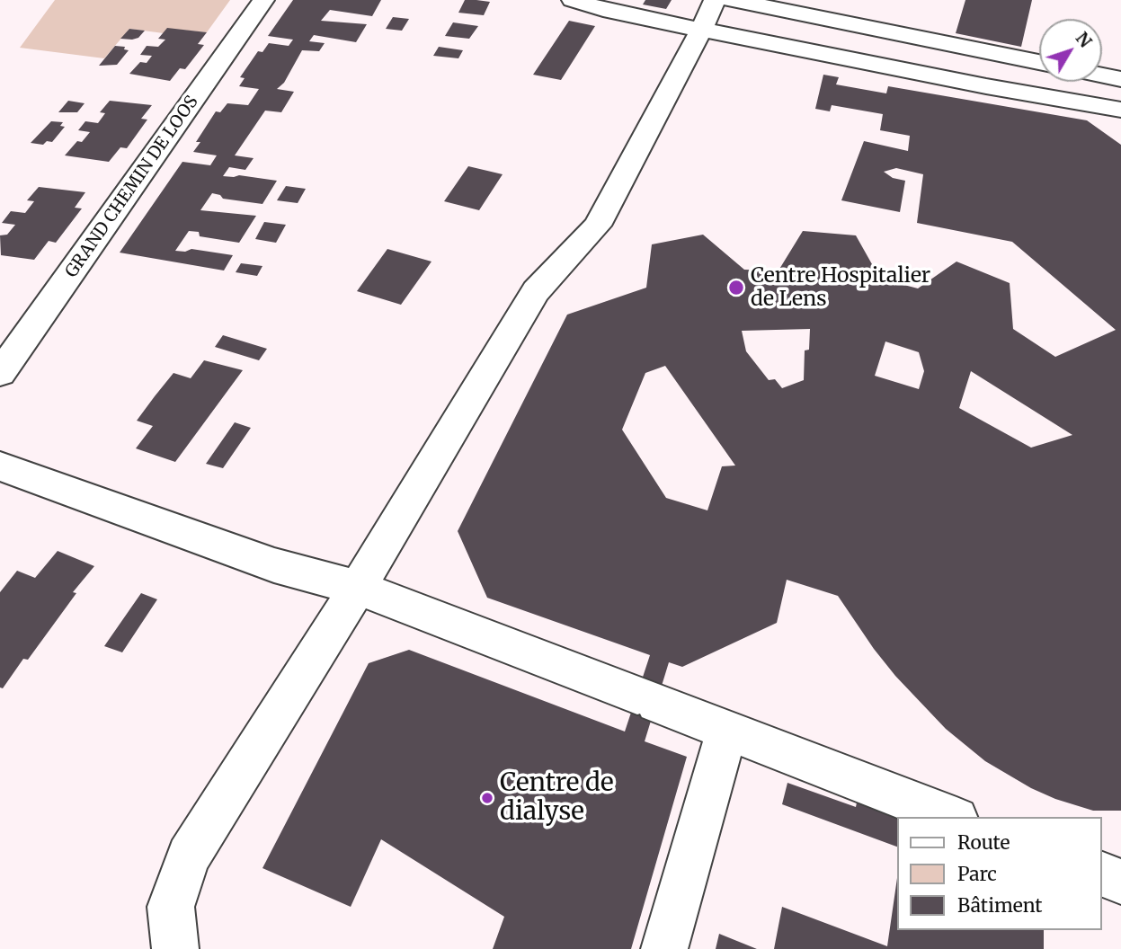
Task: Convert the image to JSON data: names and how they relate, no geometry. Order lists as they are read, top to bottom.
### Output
{
  "streets": {
    "street": ["GRAND CHEMIN DE LOOS"]
  },
  "places": ["Centre Hospitalier de Lens", "Centre de dialyse"],
  "legend": ["Route", "Parc", "Bâtiment"],
  "north": "top right"
}
